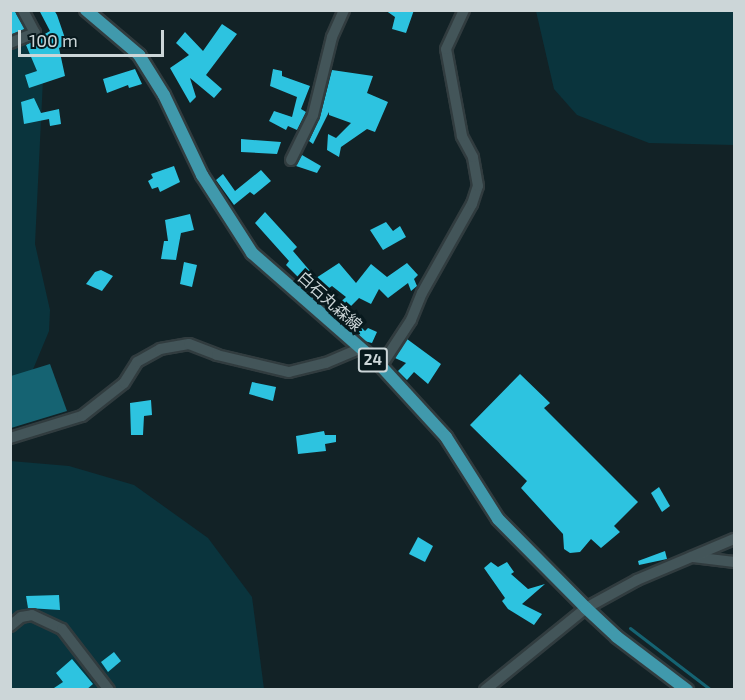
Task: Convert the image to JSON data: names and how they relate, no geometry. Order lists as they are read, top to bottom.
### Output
{
  "streets": {
    "main road": ["白石丸森線", "24"]
  },
  "scale_bar": "100 m"
}
